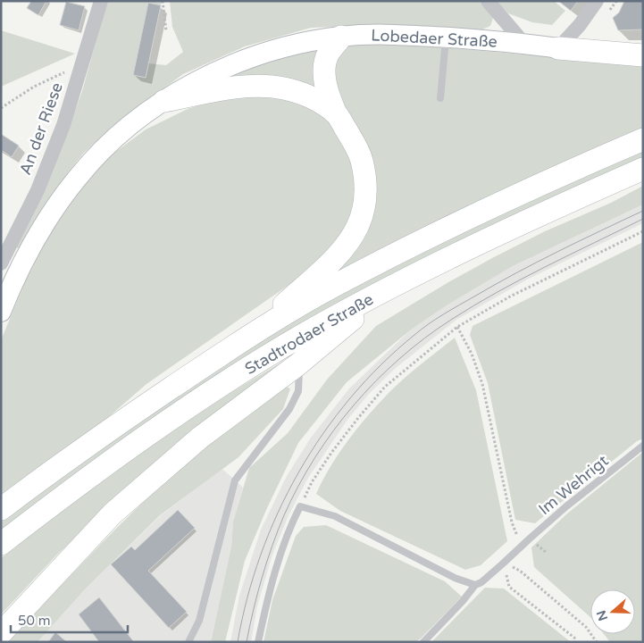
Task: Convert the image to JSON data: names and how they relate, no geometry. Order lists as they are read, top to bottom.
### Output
{
  "streets": {
    "main road": ["Lobedaer Straße", "Stadtrodaer Straße"],
    "street": ["An der Riese"],
    "lane": ["Im Wehrigt"]
  },
  "scale_bar": "50 m",
  "north": "left"
}
